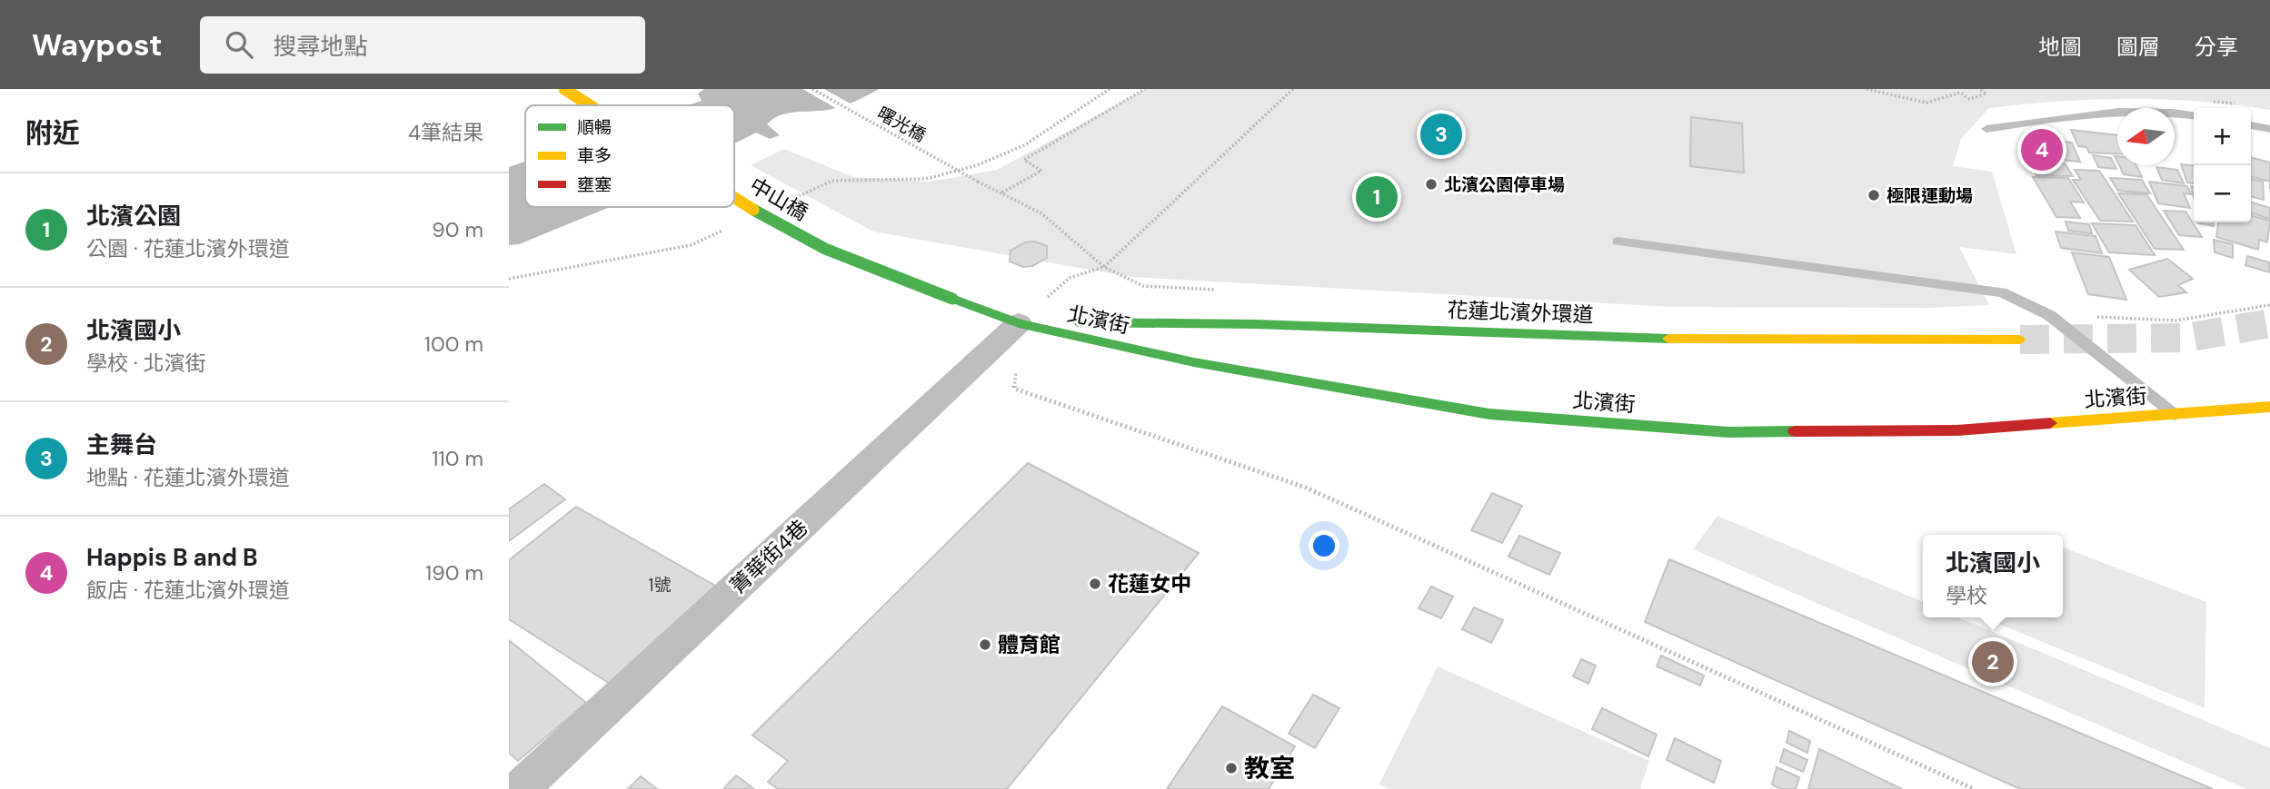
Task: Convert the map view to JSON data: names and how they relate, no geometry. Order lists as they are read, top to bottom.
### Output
{
  "streets": {
    "main road": ["中山橋", "花蓮北濱外環道", "北濱街"],
    "street": ["菁華街4巷"],
    "path": ["曙光橋"]
  },
  "crossings": [
    ["中山橋", "花蓮北濱外環道"],
    ["中山橋", "北濱街"],
    ["中山橋", "菁華街4巷"],
    ["花蓮北濱外環道", "北濱街"],
    ["花蓮北濱外環道", "菁華街4巷"],
    ["北濱街", "菁華街4巷"]
  ],
  "places": [
    "北濱公園停車場",
    "極限運動場",
    "花蓮女中",
    "體育館",
    "教室"
  ],
  "house_numbers": ["1號"],
  "legend": ["順暢", "車多", "壅塞"],
  "north": "left",
  "page": {
    "header": "Waypost",
    "search": "搜尋地點",
    "nav": ["地圖", "圖層", "分享"],
    "heading": ["附近", "4筆結果"],
    "map_buttons": ["+", "−"],
    "pins": [
      "3",
      "4",
      "1",
      "2"
    ],
    "list": [
      {
        "mark": "1",
        "name": "北濱公園",
        "note": "公園 · 花蓮北濱外環道",
        "value": "90 m"
      },
      {
        "mark": "2",
        "name": "北濱國小",
        "note": "學校 · 北濱街",
        "value": "100 m"
      },
      {
        "mark": "3",
        "name": "主舞台",
        "note": "地點 · 花蓮北濱外環道",
        "value": "110 m"
      },
      {
        "mark": "4",
        "name": "Happis B and B",
        "note": "飯店 · 花蓮北濱外環道",
        "value": "190 m"
      }
    ],
    "popup": ["北濱國小", "學校"]
  }
}
